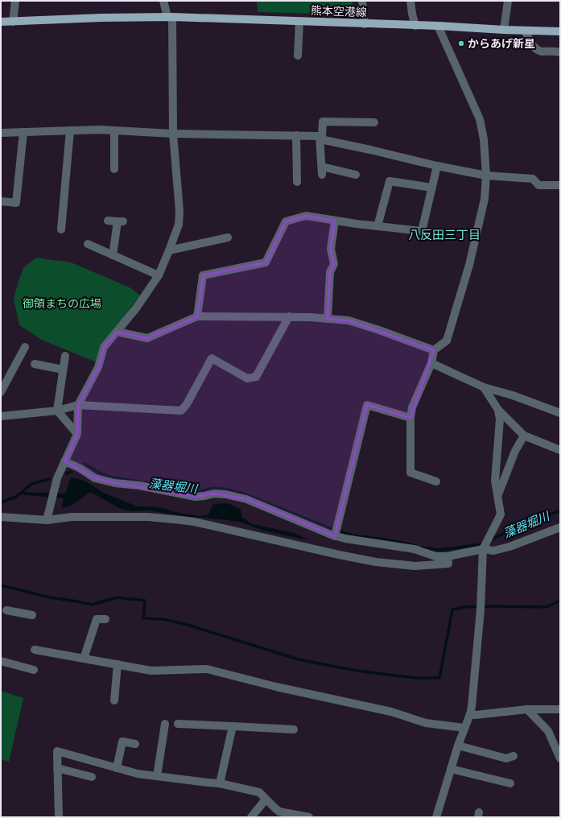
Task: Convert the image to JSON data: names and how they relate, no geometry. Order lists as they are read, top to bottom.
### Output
{
  "streets": {
    "main road": ["熊本空港線"]
  },
  "districts": ["八反田三丁目"],
  "water": ["藻器堀川"],
  "parks": ["御領まちの広場"],
  "places": ["からあげ新星"]
}
